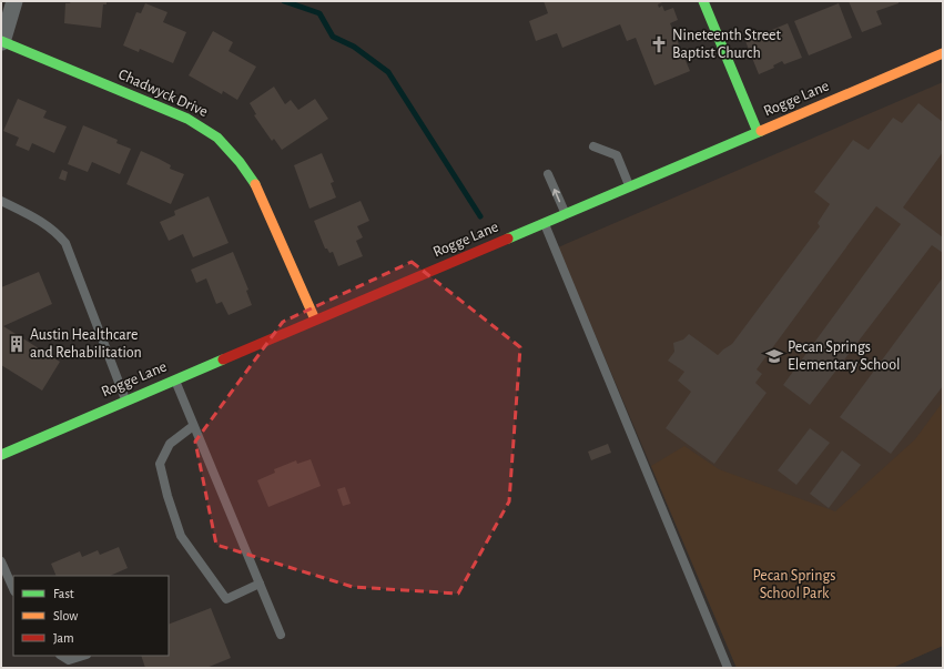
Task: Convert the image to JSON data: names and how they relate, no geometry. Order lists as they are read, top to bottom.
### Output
{
  "streets": {
    "street": ["Chadwyck Drive", "Rogge Lane"]
  },
  "crossings": [
    ["Chadwyck Drive", "Rogge Lane"]
  ],
  "parks": ["Pecan Springs School Park"],
  "places": {
    "church": ["Nineteenth Street Baptist Church"],
    "building": ["Austin Healthcare and Rehabilitation"],
    "school or university": ["Pecan Springs Elementary School"]
  },
  "legend": ["Fast", "Slow", "Jam"]
}
